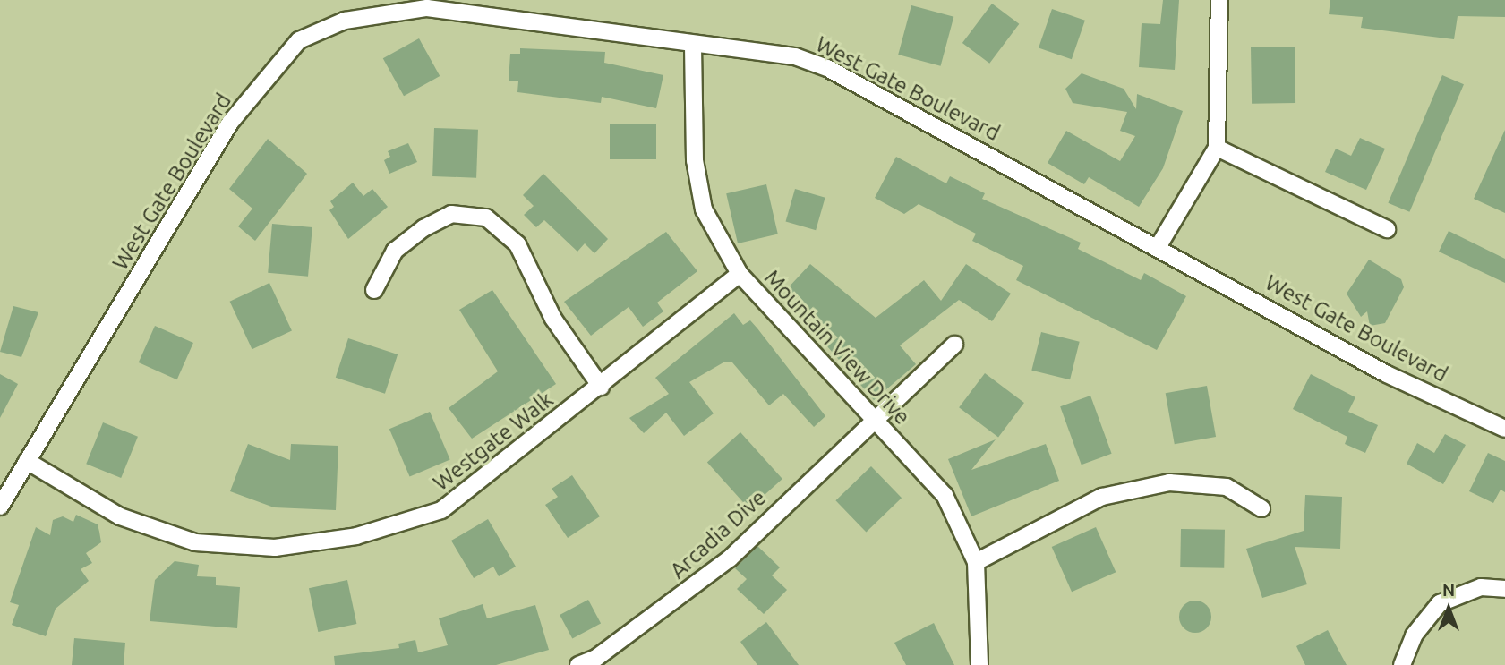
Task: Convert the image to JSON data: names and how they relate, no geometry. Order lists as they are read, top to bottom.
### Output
{
  "streets": {
    "street": [
      "West Gate Boulevard",
      "Mountain View Drive",
      "Westgate Walk",
      "Arcadia Dive"
    ]
  },
  "crossings": [
    ["West Gate Boulevard", "Mountain View Drive"],
    ["West Gate Boulevard", "Westgate Walk"],
    ["Mountain View Drive", "Westgate Walk"],
    ["Mountain View Drive", "Arcadia Dive"]
  ],
  "north": "top"
}
